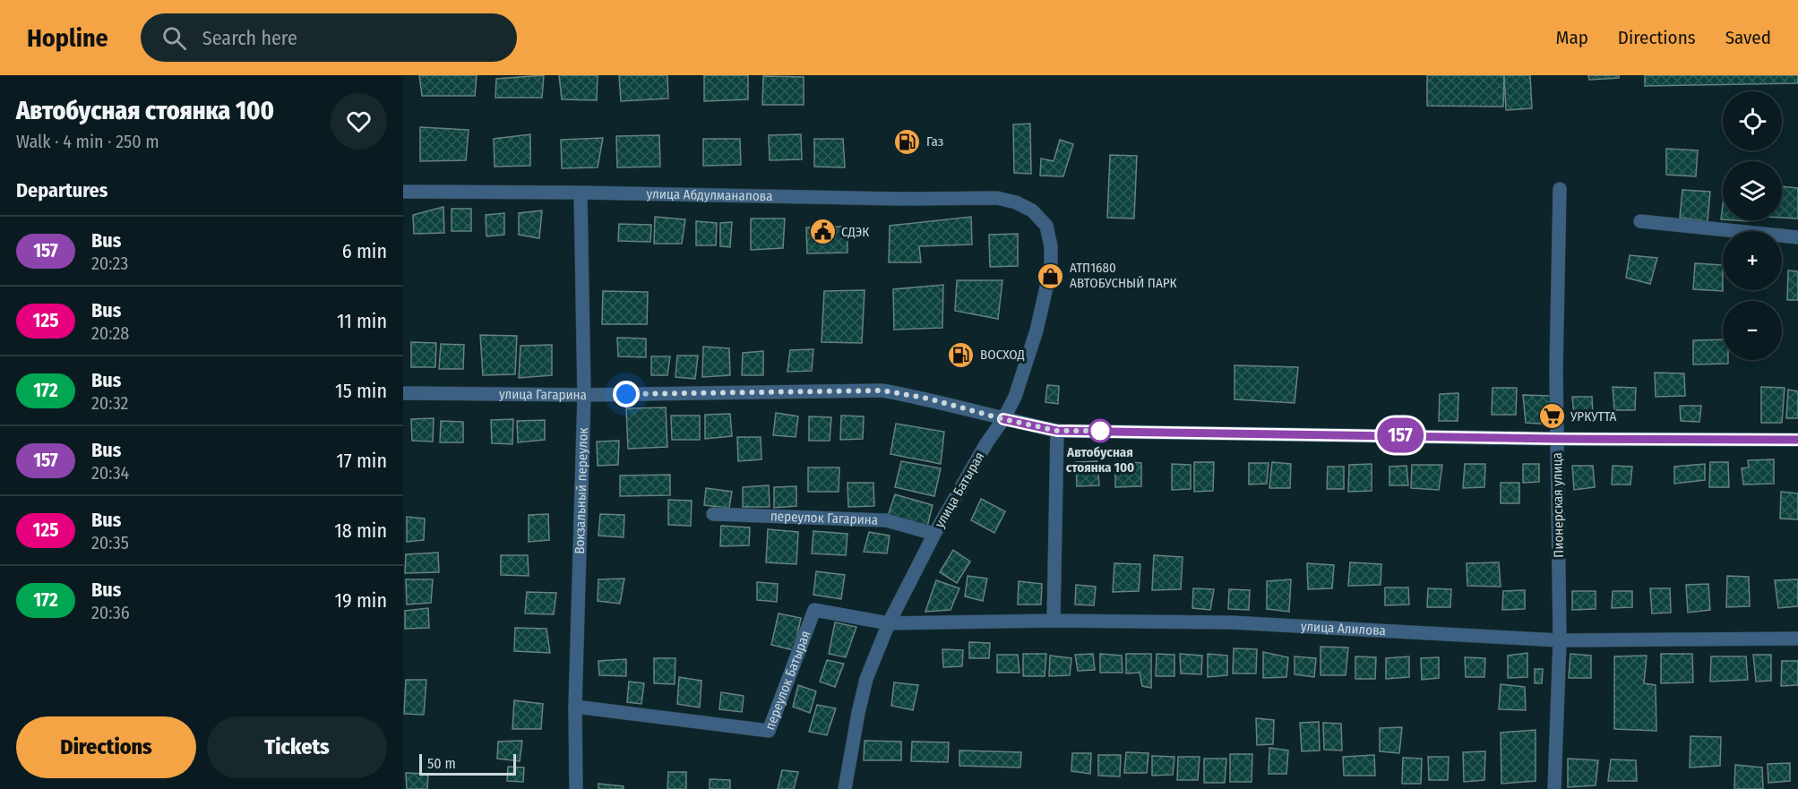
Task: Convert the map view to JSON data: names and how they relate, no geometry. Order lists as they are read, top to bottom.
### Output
{
  "streets": {
    "street": [
      "улица Абдулманапова",
      "улица Гагарина",
      "улица Батырая",
      "Вокзальный переулок",
      "Пионерская улица",
      "переулок Гагарина",
      "улица Алилова",
      "переулок Батырая"
    ]
  },
  "crossings": [
    ["улица Абдулманапова", "улица Батырая"],
    ["улица Абдулманапова", "Вокзальный переулок"],
    ["улица Гагарина", "улица Батырая"],
    ["улица Гагарина", "Вокзальный переулок"],
    ["улица Гагарина", "Пионерская улица"],
    ["улица Батырая", "переулок Гагарина"],
    ["улица Батырая", "улица Алилова"],
    ["улица Батырая", "переулок Батырая"],
    ["Вокзальный переулок", "переулок Батырая"],
    ["Пионерская улица", "улица Алилова"],
    ["улица Алилова", "переулок Батырая"]
  ],
  "places": {
    "fuel station": ["Газ", "ВОСХОД"],
    "public building": ["СДЭК"],
    "shop": ["АТП1680 АВТОБУСНЫЙ ПАРК"],
    "supermarket": ["УРКУТТА"],
    "other": ["Автобусная стоянка 100"]
  },
  "lines": ["bus line 157"],
  "scale_bar": "50 m",
  "page": {
    "header": "Hopline",
    "search": "Search here",
    "nav": ["Map", "Directions", "Saved"],
    "heading": [
      ["Автобусная стоянка 100", "Walk · 4 min · 250 m"],
      "Departures"
    ],
    "on_map": "157",
    "map_buttons": ["+", "−"],
    "list": [
      {
        "mark": "157",
        "name": "Bus",
        "note": "20:23",
        "value": "6 min"
      },
      {
        "mark": "125",
        "name": "Bus",
        "note": "20:28",
        "value": "11 min"
      },
      {
        "mark": "172",
        "name": "Bus",
        "note": "20:32",
        "value": "15 min"
      },
      {
        "mark": "157",
        "name": "Bus",
        "note": "20:34",
        "value": "17 min"
      },
      {
        "mark": "125",
        "name": "Bus",
        "note": "20:35",
        "value": "18 min"
      },
      {
        "mark": "172",
        "name": "Bus",
        "note": "20:36",
        "value": "19 min"
      }
    ],
    "buttons": ["Directions", "Tickets"],
    "scale": "50 m"
  }
}
